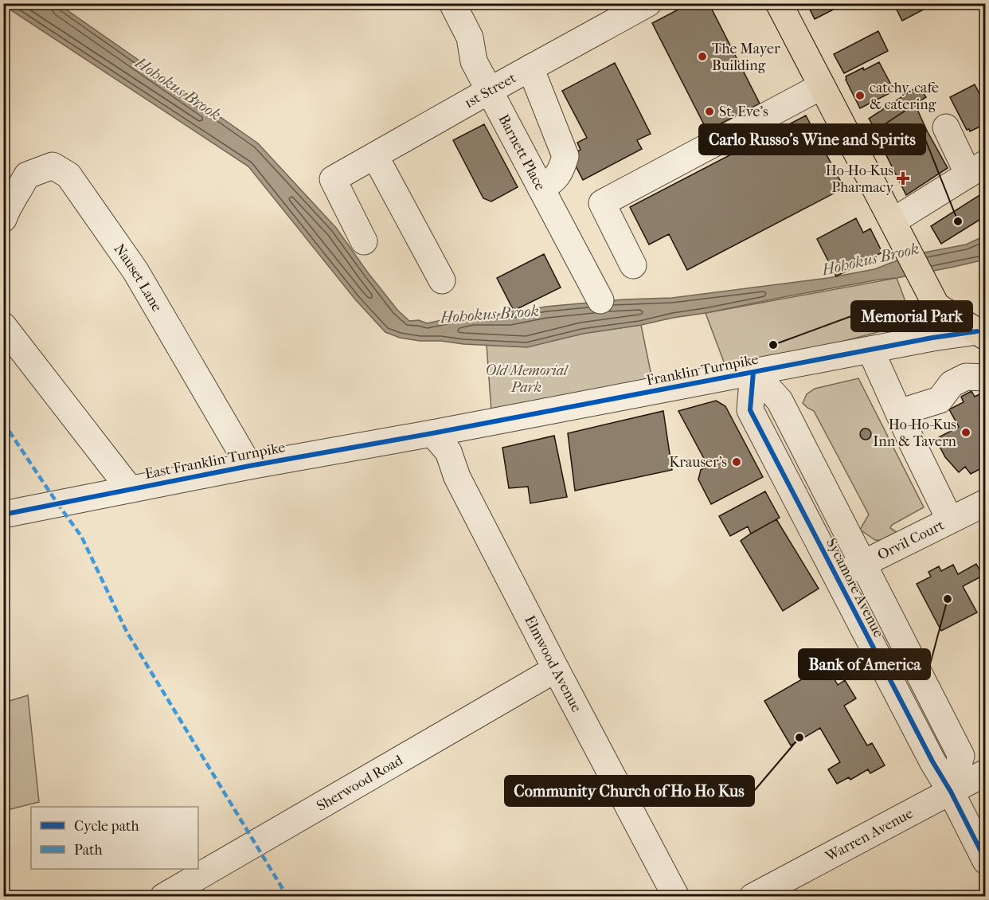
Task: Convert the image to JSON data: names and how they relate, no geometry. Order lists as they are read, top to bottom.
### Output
{
  "streets": {
    "street": [
      "1st Street",
      "Barnett Place",
      "Nauset Lane",
      "Franklin Turnpike",
      "East Franklin Turnpike",
      "Orvil Court",
      "Sycamore Avenue",
      "Elmwood Avenue",
      "Sherwood Road",
      "Warren Avenue"
    ]
  },
  "crossings": [
    ["1st Street", "Barnett Place"],
    ["Nauset Lane", "East Franklin Turnpike"],
    ["Franklin Turnpike", "East Franklin Turnpike"],
    ["Franklin Turnpike", "Sycamore Avenue"],
    ["Franklin Turnpike", "Elmwood Avenue"],
    ["East Franklin Turnpike", "Elmwood Avenue"],
    ["Orvil Court", "Sycamore Avenue"],
    ["Sycamore Avenue", "Warren Avenue"],
    ["Elmwood Avenue", "Sherwood Road"]
  ],
  "water": ["Hohokus Brook"],
  "parks": ["Old Memorial Park"],
  "places": {
    "other": [
      "The Mayer Building",
      "catchy. cafe & catering",
      "St. Eve's",
      "Carlo Russo's Wine and Spirits",
      "Memorial Park",
      "Ho-Ho-Kus Inn & Tavern",
      "Krauser's",
      "Bank of America",
      "Community Church of Ho Ho Kus"
    ],
    "health": ["Ho-Ho-Kus Pharmacy"]
  },
  "legend": ["Cycle path", "Path"]
}
